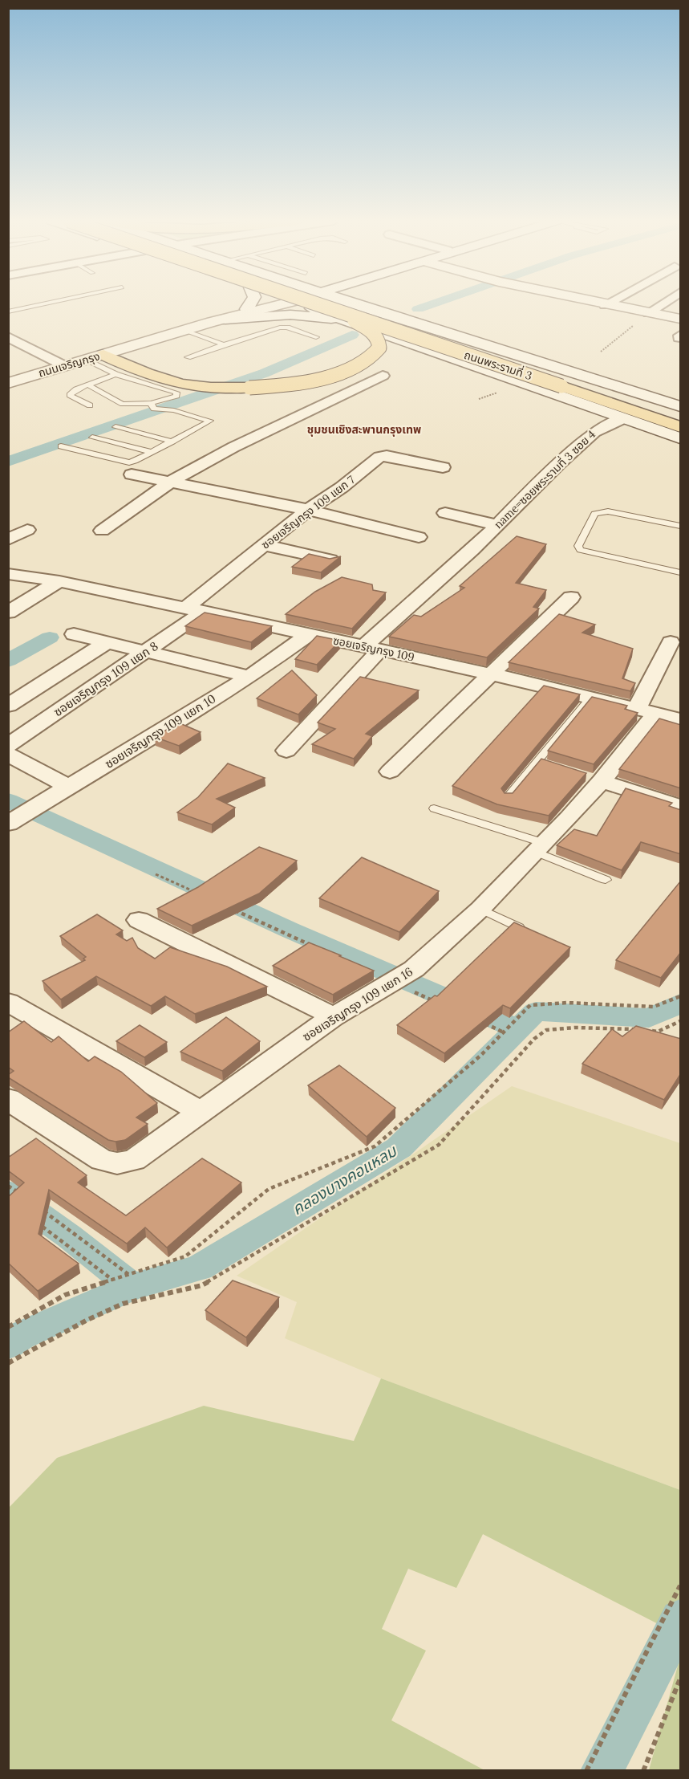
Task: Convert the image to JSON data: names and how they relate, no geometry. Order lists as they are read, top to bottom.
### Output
{
  "streets": {
    "main road": ["ถนนเจริญกรุง", "ถนนพระรามที่ 3"],
    "street": [
      "name=ซอยพระรามที่ 3 ซอย 4",
      "ซอยเจริญกรุง 109 แยก 7",
      "ซอยเจริญกรุง 109",
      "ซอยเจริญกรุง 109 แยก 8",
      "ซอยเจริญกรุง 109 แยก 10",
      "ซอยเจริญกรุง 109 แยก 16"
    ]
  },
  "crossings": [
    ["ถนนพระรามที่ 3", "name=ซอยพระรามที่ 3 ซอย 4"],
    ["name=ซอยพระรามที่ 3 ซอย 4", "ซอยเจริญกรุง 109"],
    ["ซอยเจริญกรุง 109 แยก 7", "ซอยเจริญกรุง 109"],
    ["ซอยเจริญกรุง 109 แยก 7", "ซอยเจริญกรุง 109 แยก 8"],
    ["ซอยเจริญกรุง 109", "ซอยเจริญกรุง 109 แยก 8"],
    ["ซอยเจริญกรุง 109", "ซอยเจริญกรุง 109 แยก 10"],
    ["ซอยเจริญกรุง 109", "ซอยเจริญกรุง 109 แยก 16"]
  ],
  "districts": ["ชุมชนเชิงสะพานกรุงเทพ"],
  "water": ["คลองบางคอแหลม"]
}
